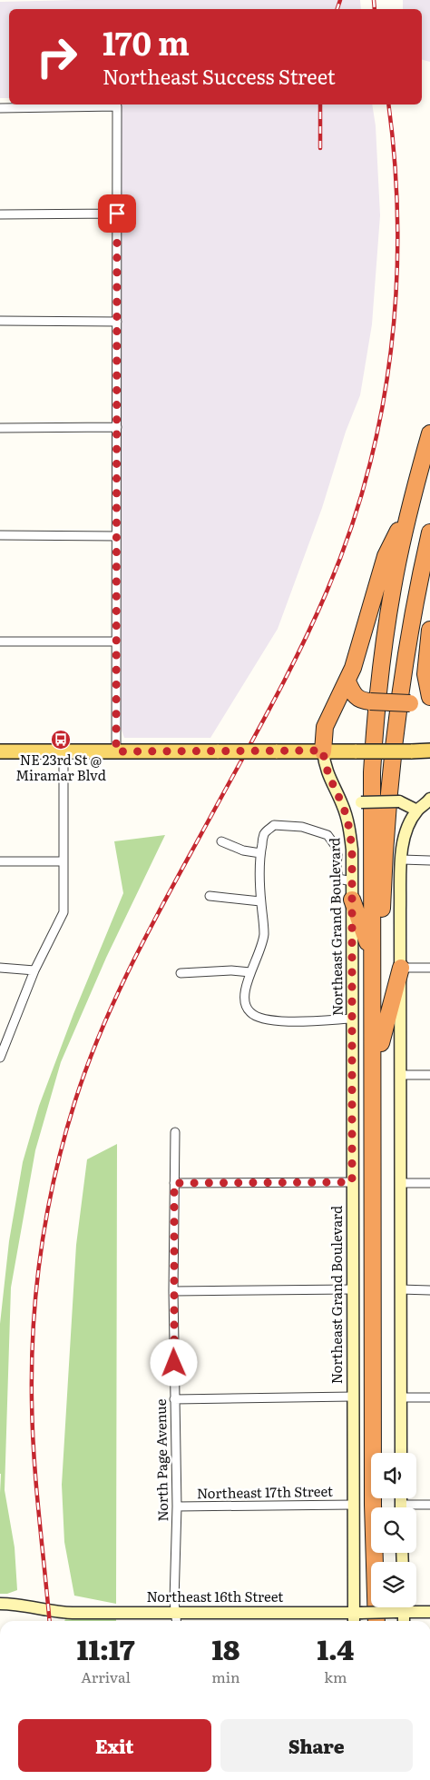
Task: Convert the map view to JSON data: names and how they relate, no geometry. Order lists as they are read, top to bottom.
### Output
{
  "streets": {
    "main road": ["Northeast Grand Boulevard", "Northeast 16th Street"],
    "street": ["North Page Avenue", "Northeast 17th Street"]
  },
  "crossings": [
    ["Northeast Grand Boulevard", "Northeast 17th Street"],
    ["Northeast Grand Boulevard", "Northeast 16th Street"],
    ["North Page Avenue", "Northeast 17th Street"],
    ["North Page Avenue", "Northeast 16th Street"]
  ],
  "places": {
    "bus stop": ["NE 23rd St @ Miramar Blvd"]
  },
  "page": {
    "turn": ["170 m", "Northeast Success Street"],
    "eta": [
      "11:17",
      "Arrival",
      "18",
      "min",
      "1.4",
      "km"
    ],
    "buttons": ["Exit", "Share"]
  }
}
